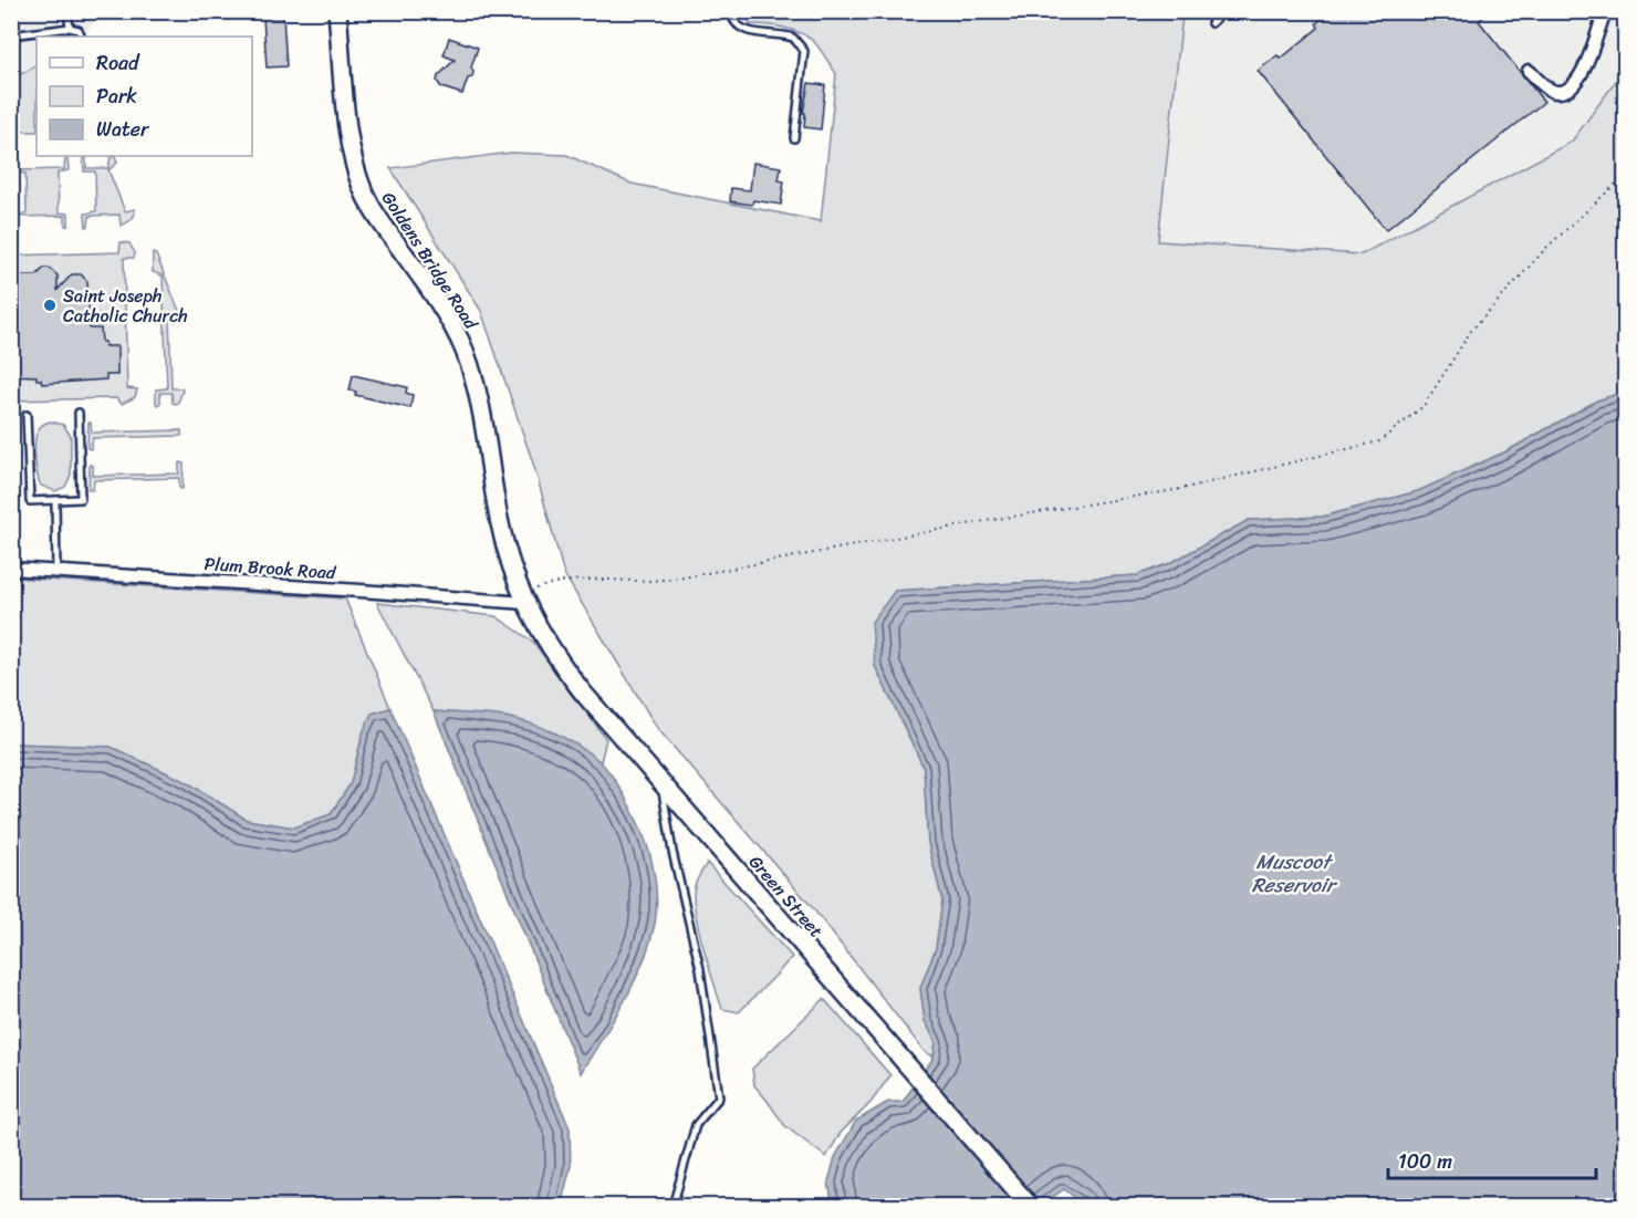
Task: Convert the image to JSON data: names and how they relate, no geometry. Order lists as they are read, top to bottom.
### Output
{
  "streets": {
    "main road": ["Goldens Bridge Road", "Green Street"],
    "street": ["Plum Brook Road"]
  },
  "crossings": [
    ["Goldens Bridge Road", "Plum Brook Road"],
    ["Goldens Bridge Road", "Green Street"],
    ["Plum Brook Road", "Green Street"]
  ],
  "water": ["Muscoot Reservoir"],
  "places": ["Saint Joseph Catholic Church"],
  "legend": ["Road", "Park", "Water"],
  "scale_bar": "100 m"
}
